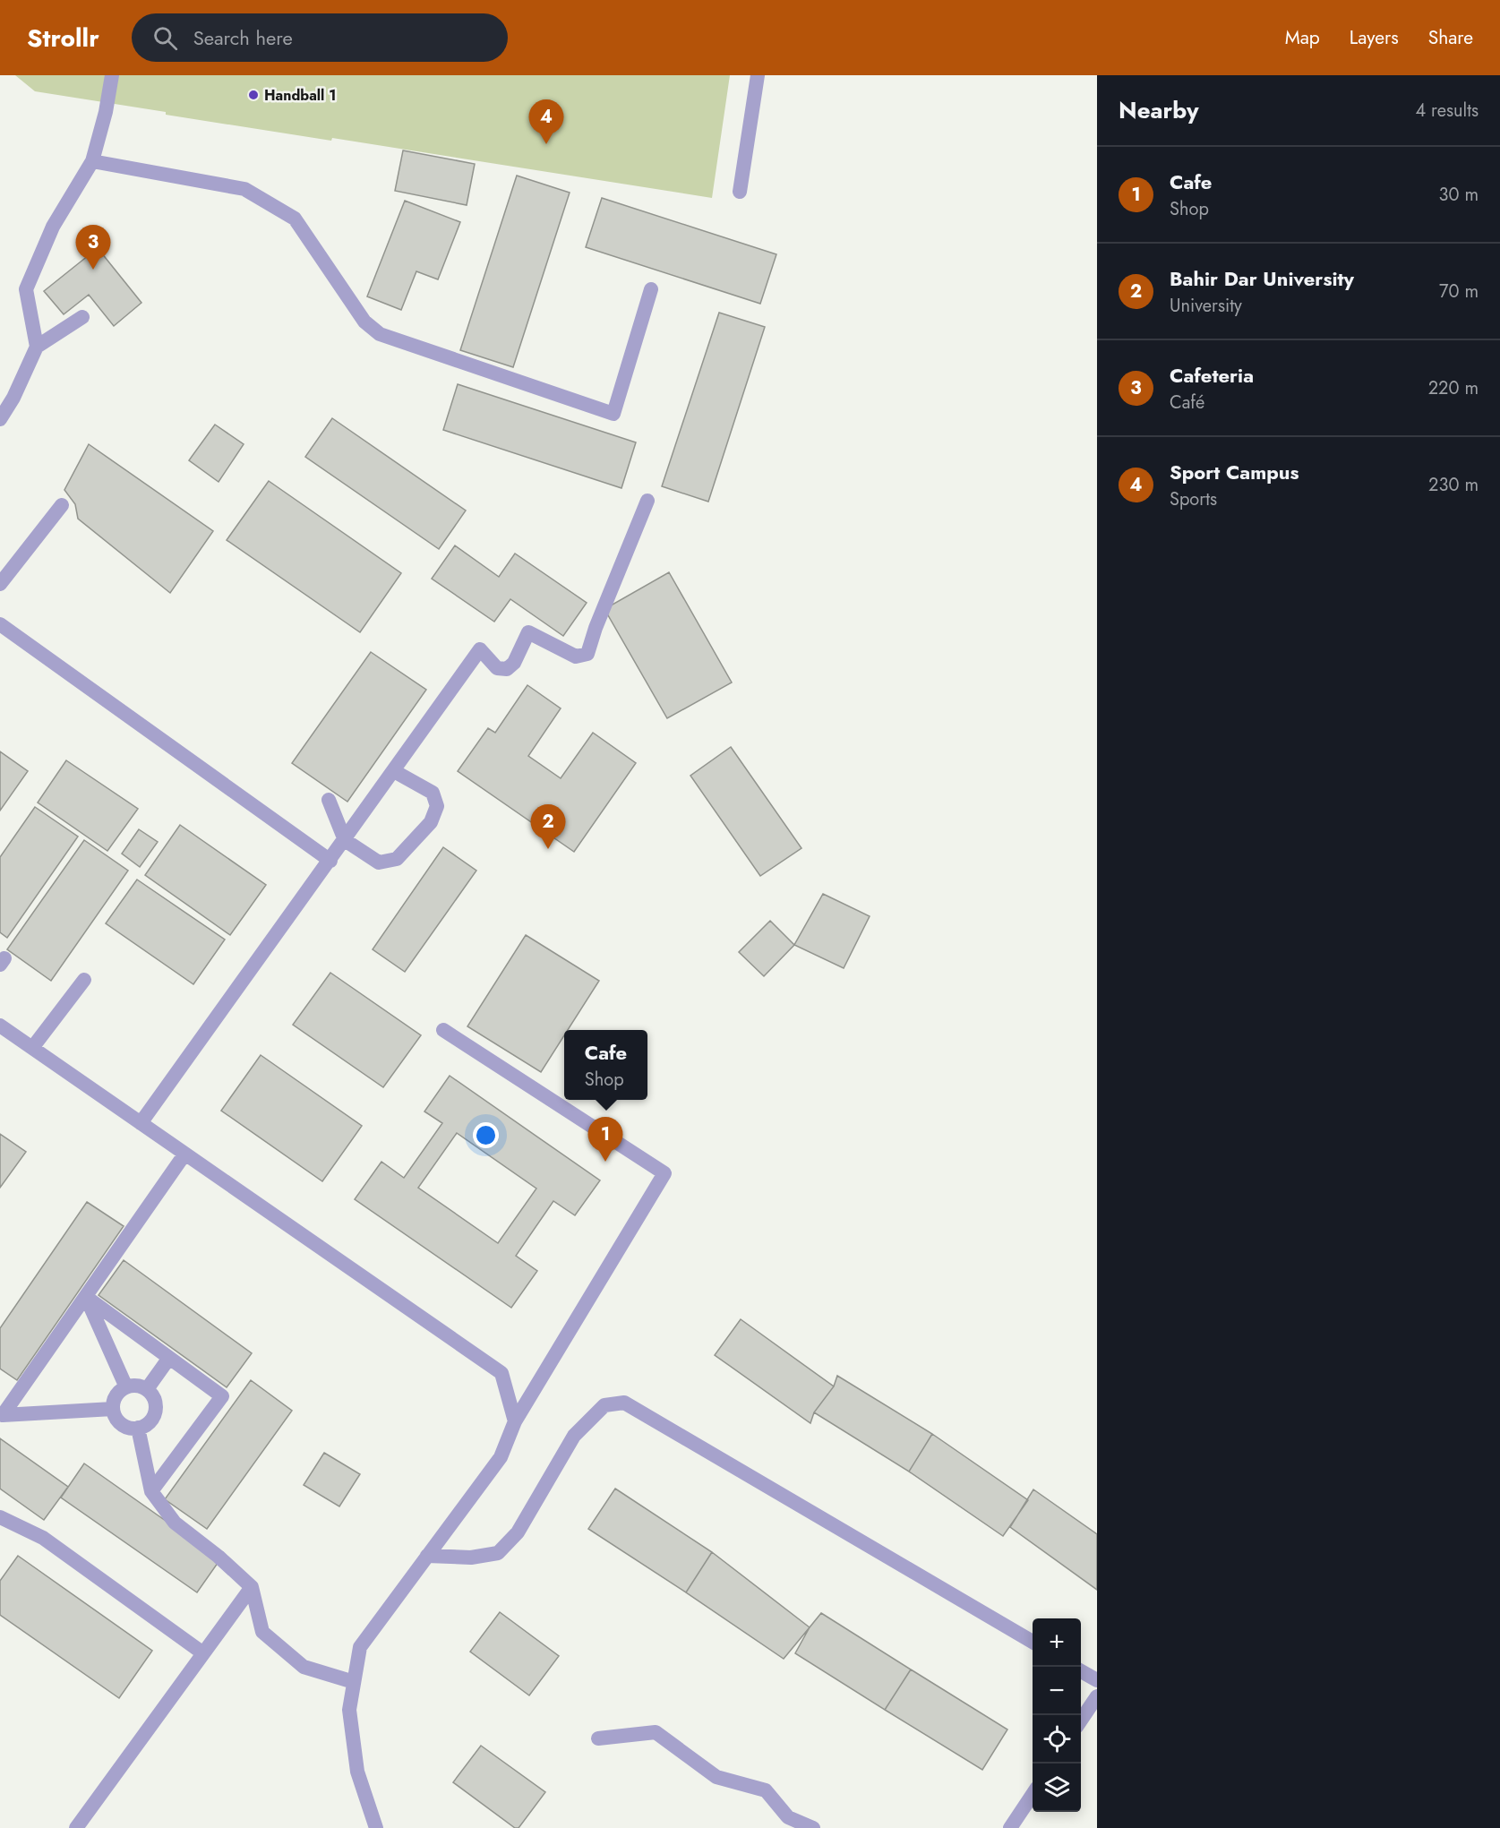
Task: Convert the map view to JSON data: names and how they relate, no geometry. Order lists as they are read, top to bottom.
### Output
{
  "places": ["Handball 1"],
  "page": {
    "header": "Strollr",
    "search": "Search here",
    "nav": ["Map", "Layers", "Share"],
    "heading": ["Nearby", "4 results"],
    "pins": [
      "4",
      "3",
      "2",
      "1"
    ],
    "list": [
      {
        "mark": "1",
        "name": "Cafe",
        "note": "Shop",
        "value": "30 m"
      },
      {
        "mark": "2",
        "name": "Bahir Dar University",
        "note": "University",
        "value": "70 m"
      },
      {
        "mark": "3",
        "name": "Cafeteria",
        "note": "Café",
        "value": "220 m"
      },
      {
        "mark": "4",
        "name": "Sport Campus",
        "note": "Sports",
        "value": "230 m"
      }
    ],
    "popup": ["Cafe", "Shop"],
    "map_buttons": ["+", "−"]
  }
}
